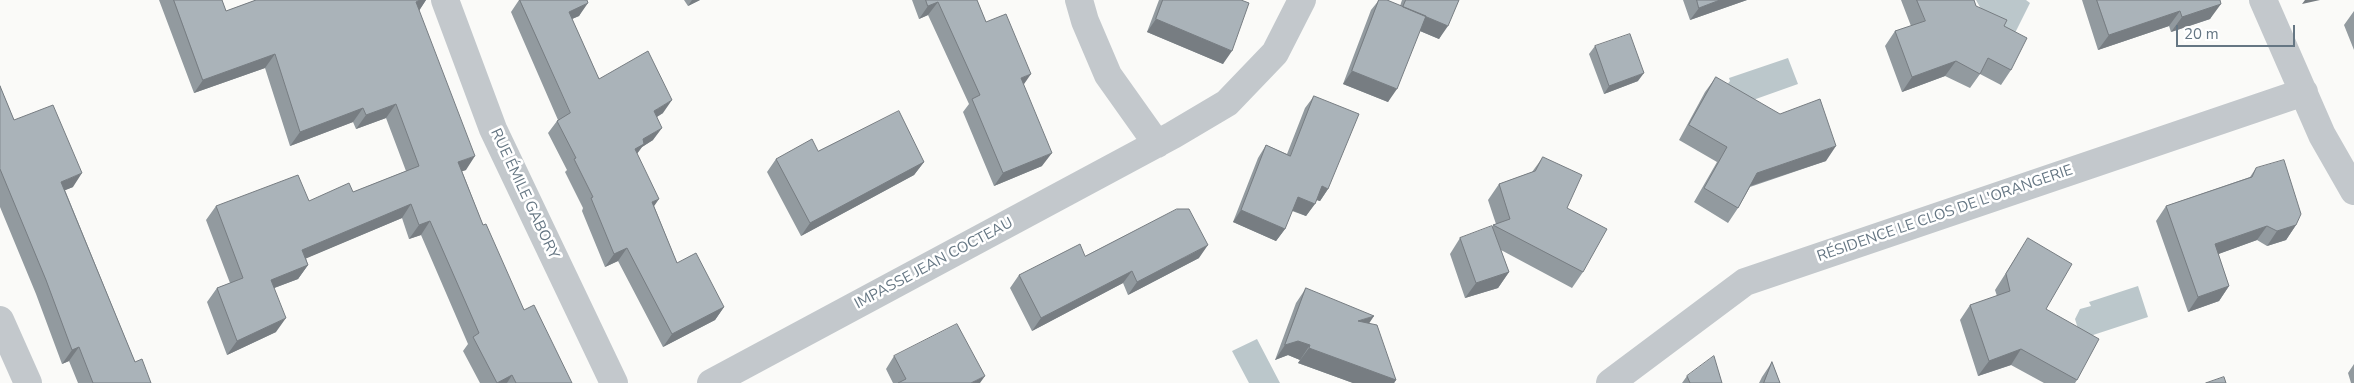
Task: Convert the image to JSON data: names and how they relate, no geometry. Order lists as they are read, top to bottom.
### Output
{
  "streets": {
    "street": ["RUE ÉMILE GABORY", "RÉSIDENCE LE CLOS DE L'ORANGERIE", "IMPASSE JEAN COCTEAU"]
  },
  "scale_bar": "20 m"
}
